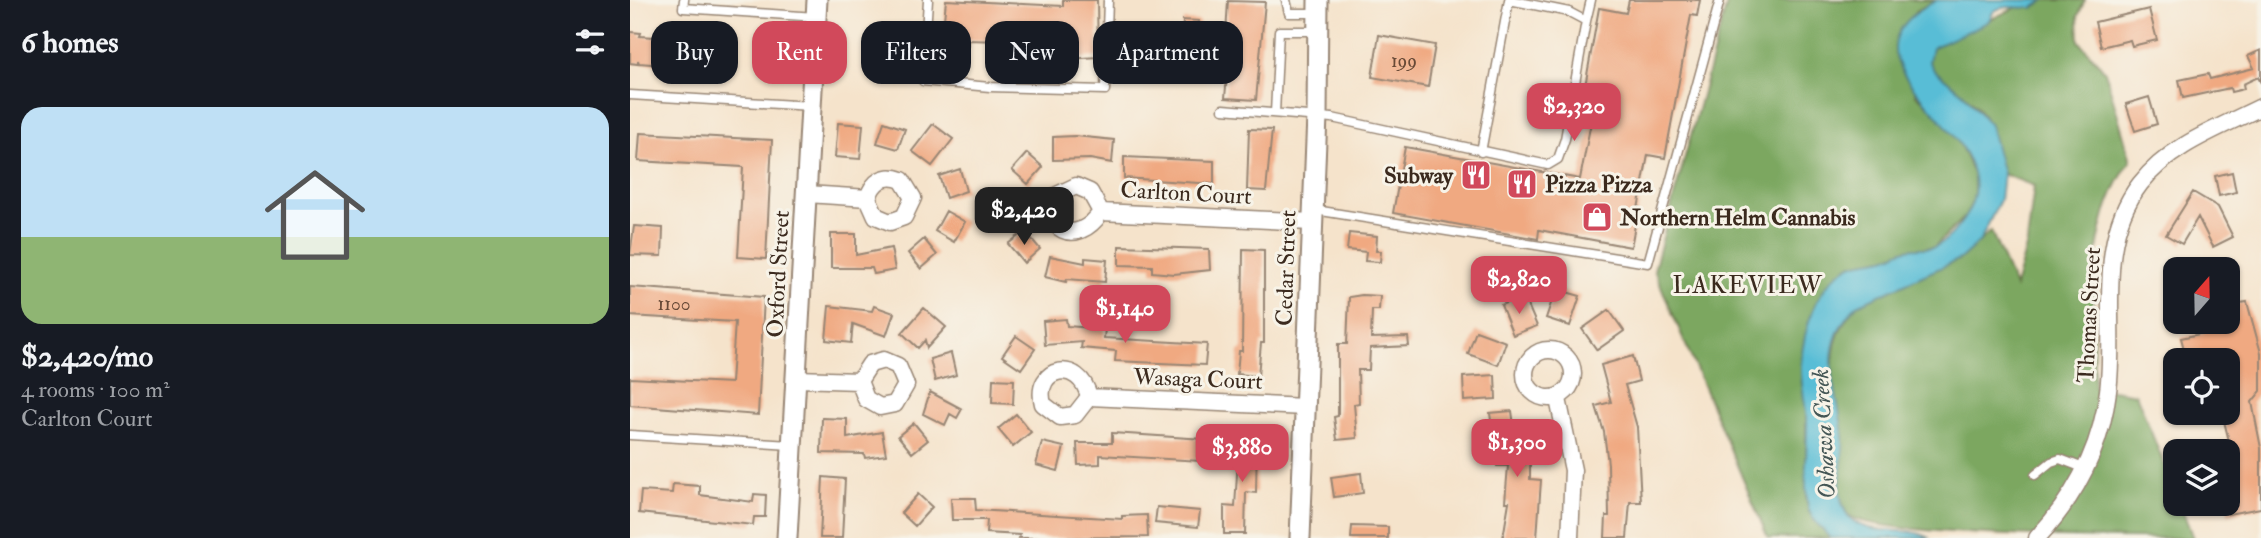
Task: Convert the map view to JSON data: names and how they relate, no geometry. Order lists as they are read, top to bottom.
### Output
{
  "streets": {
    "street": [
      "Carlton Court",
      "Cedar Street",
      "Oxford Street",
      "Thomas Street",
      "Wasaga Court"
    ]
  },
  "crossings": [
    ["Carlton Court", "Cedar Street"],
    ["Cedar Street", "Wasaga Court"]
  ],
  "districts": ["LAKEVIEW"],
  "water": ["Oshawa Creek"],
  "places": {
    "restaurant": ["Subway", "Pizza Pizza"],
    "shop": ["Northern Helm Cannabis"]
  },
  "house_numbers": ["199", "1100"],
  "north": "top",
  "page": {
    "heading": "6 homes",
    "chip": [
      "Buy",
      "Rent",
      "Filters",
      "New",
      "Apartment"
    ],
    "price": [
      "$2,320",
      "$2,420",
      "$2,820",
      "$1,140",
      "$1,300",
      "$3,880"
    ],
    "list": [
      {
        "name": "$2,420/mo",
        "note": "4 rooms · 100 m² · Carlton Court"
      }
    ]
  }
}
